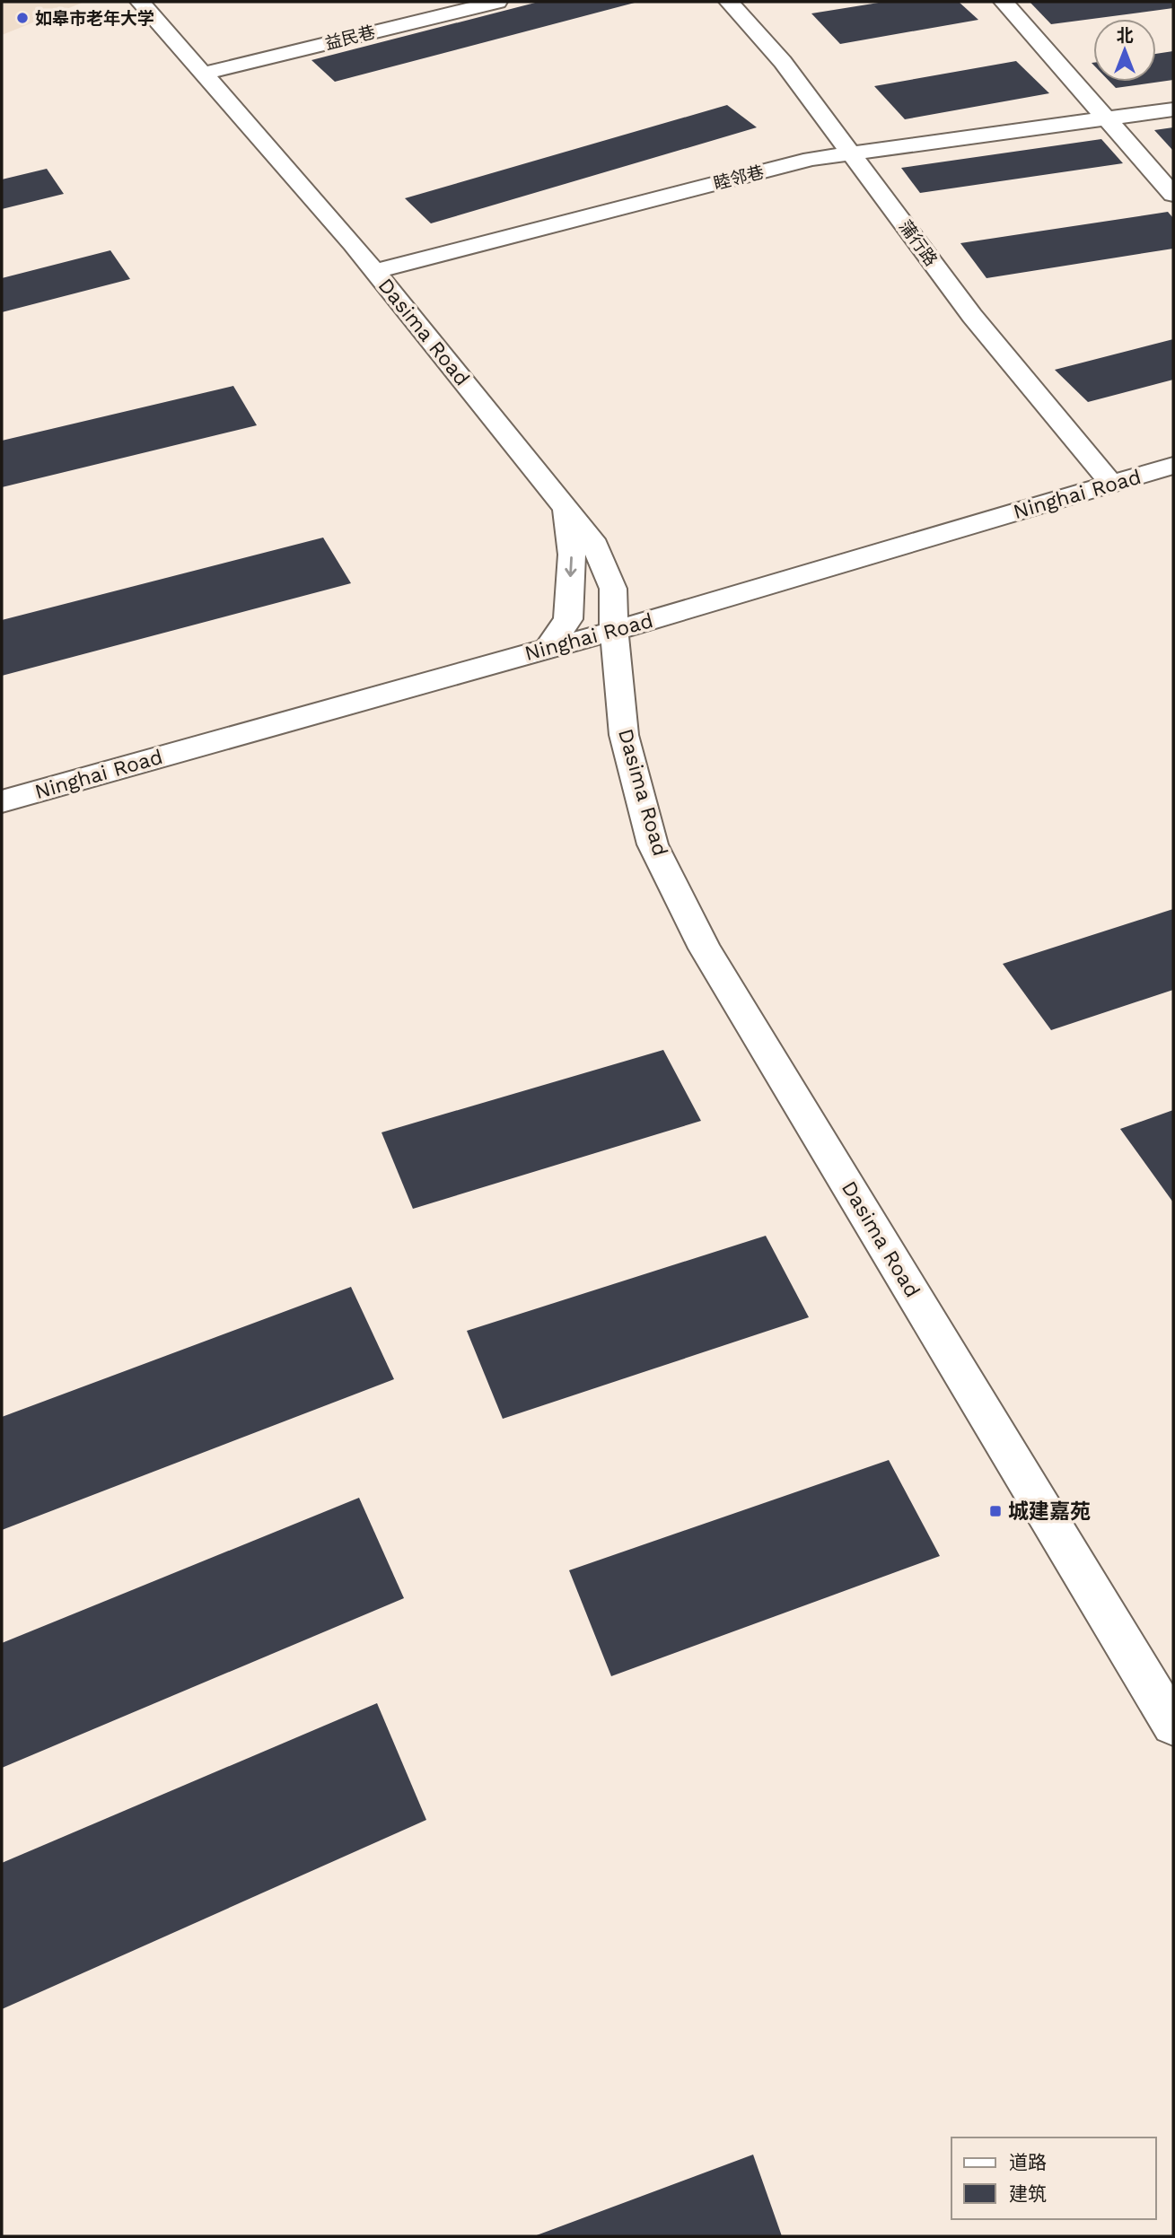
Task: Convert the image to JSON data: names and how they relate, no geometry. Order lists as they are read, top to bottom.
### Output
{
  "streets": {
    "street": [
      "益民巷",
      "睦邻巷",
      "蒲行路",
      "Dasima Road",
      "Ninghai Road"
    ]
  },
  "crossings": [
    ["益民巷", "Dasima Road"],
    ["睦邻巷", "蒲行路"],
    ["睦邻巷", "Dasima Road"],
    ["蒲行路", "Ninghai Road"],
    ["Dasima Road", "Ninghai Road"]
  ],
  "places": {
    "other": ["如皋市老年大学"],
    "transit": ["城建嘉苑"]
  },
  "legend": ["道路", "建筑"],
  "north": "top"
}
